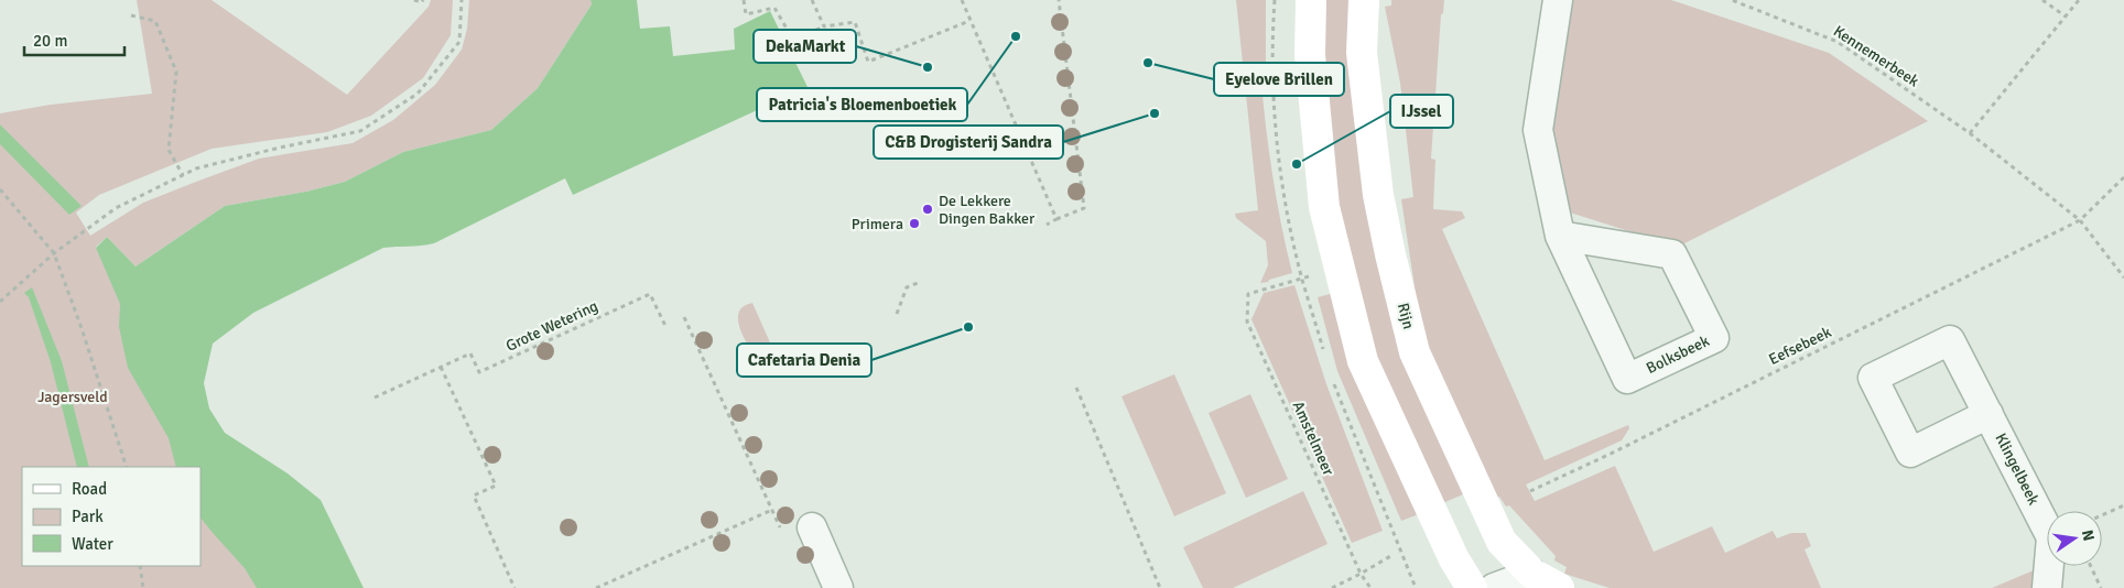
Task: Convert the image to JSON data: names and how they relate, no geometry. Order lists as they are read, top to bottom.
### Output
{
  "streets": {
    "main road": ["Rijn"],
    "street": ["Bolksbeek", "Klingelbeek"],
    "path": [
      "Kennemerbeek",
      "Grote Wetering",
      "Eefsebeek",
      "Amstelmeer"
    ]
  },
  "crossings": [
    ["Kennemerbeek", "Eefsebeek"]
  ],
  "parks": ["Jagersveld"],
  "places": [
    "Patricia's Bloemenboetiek",
    "Eyelove Brillen",
    "DekaMarkt",
    "C&B Drogisterij Sandra",
    "IJssel",
    "De Lekkere Dingen Bakker",
    "Primera",
    "Cafetaria Denia"
  ],
  "legend": ["Road", "Park", "Water"],
  "scale_bar": "20 m",
  "north": "right"
}
